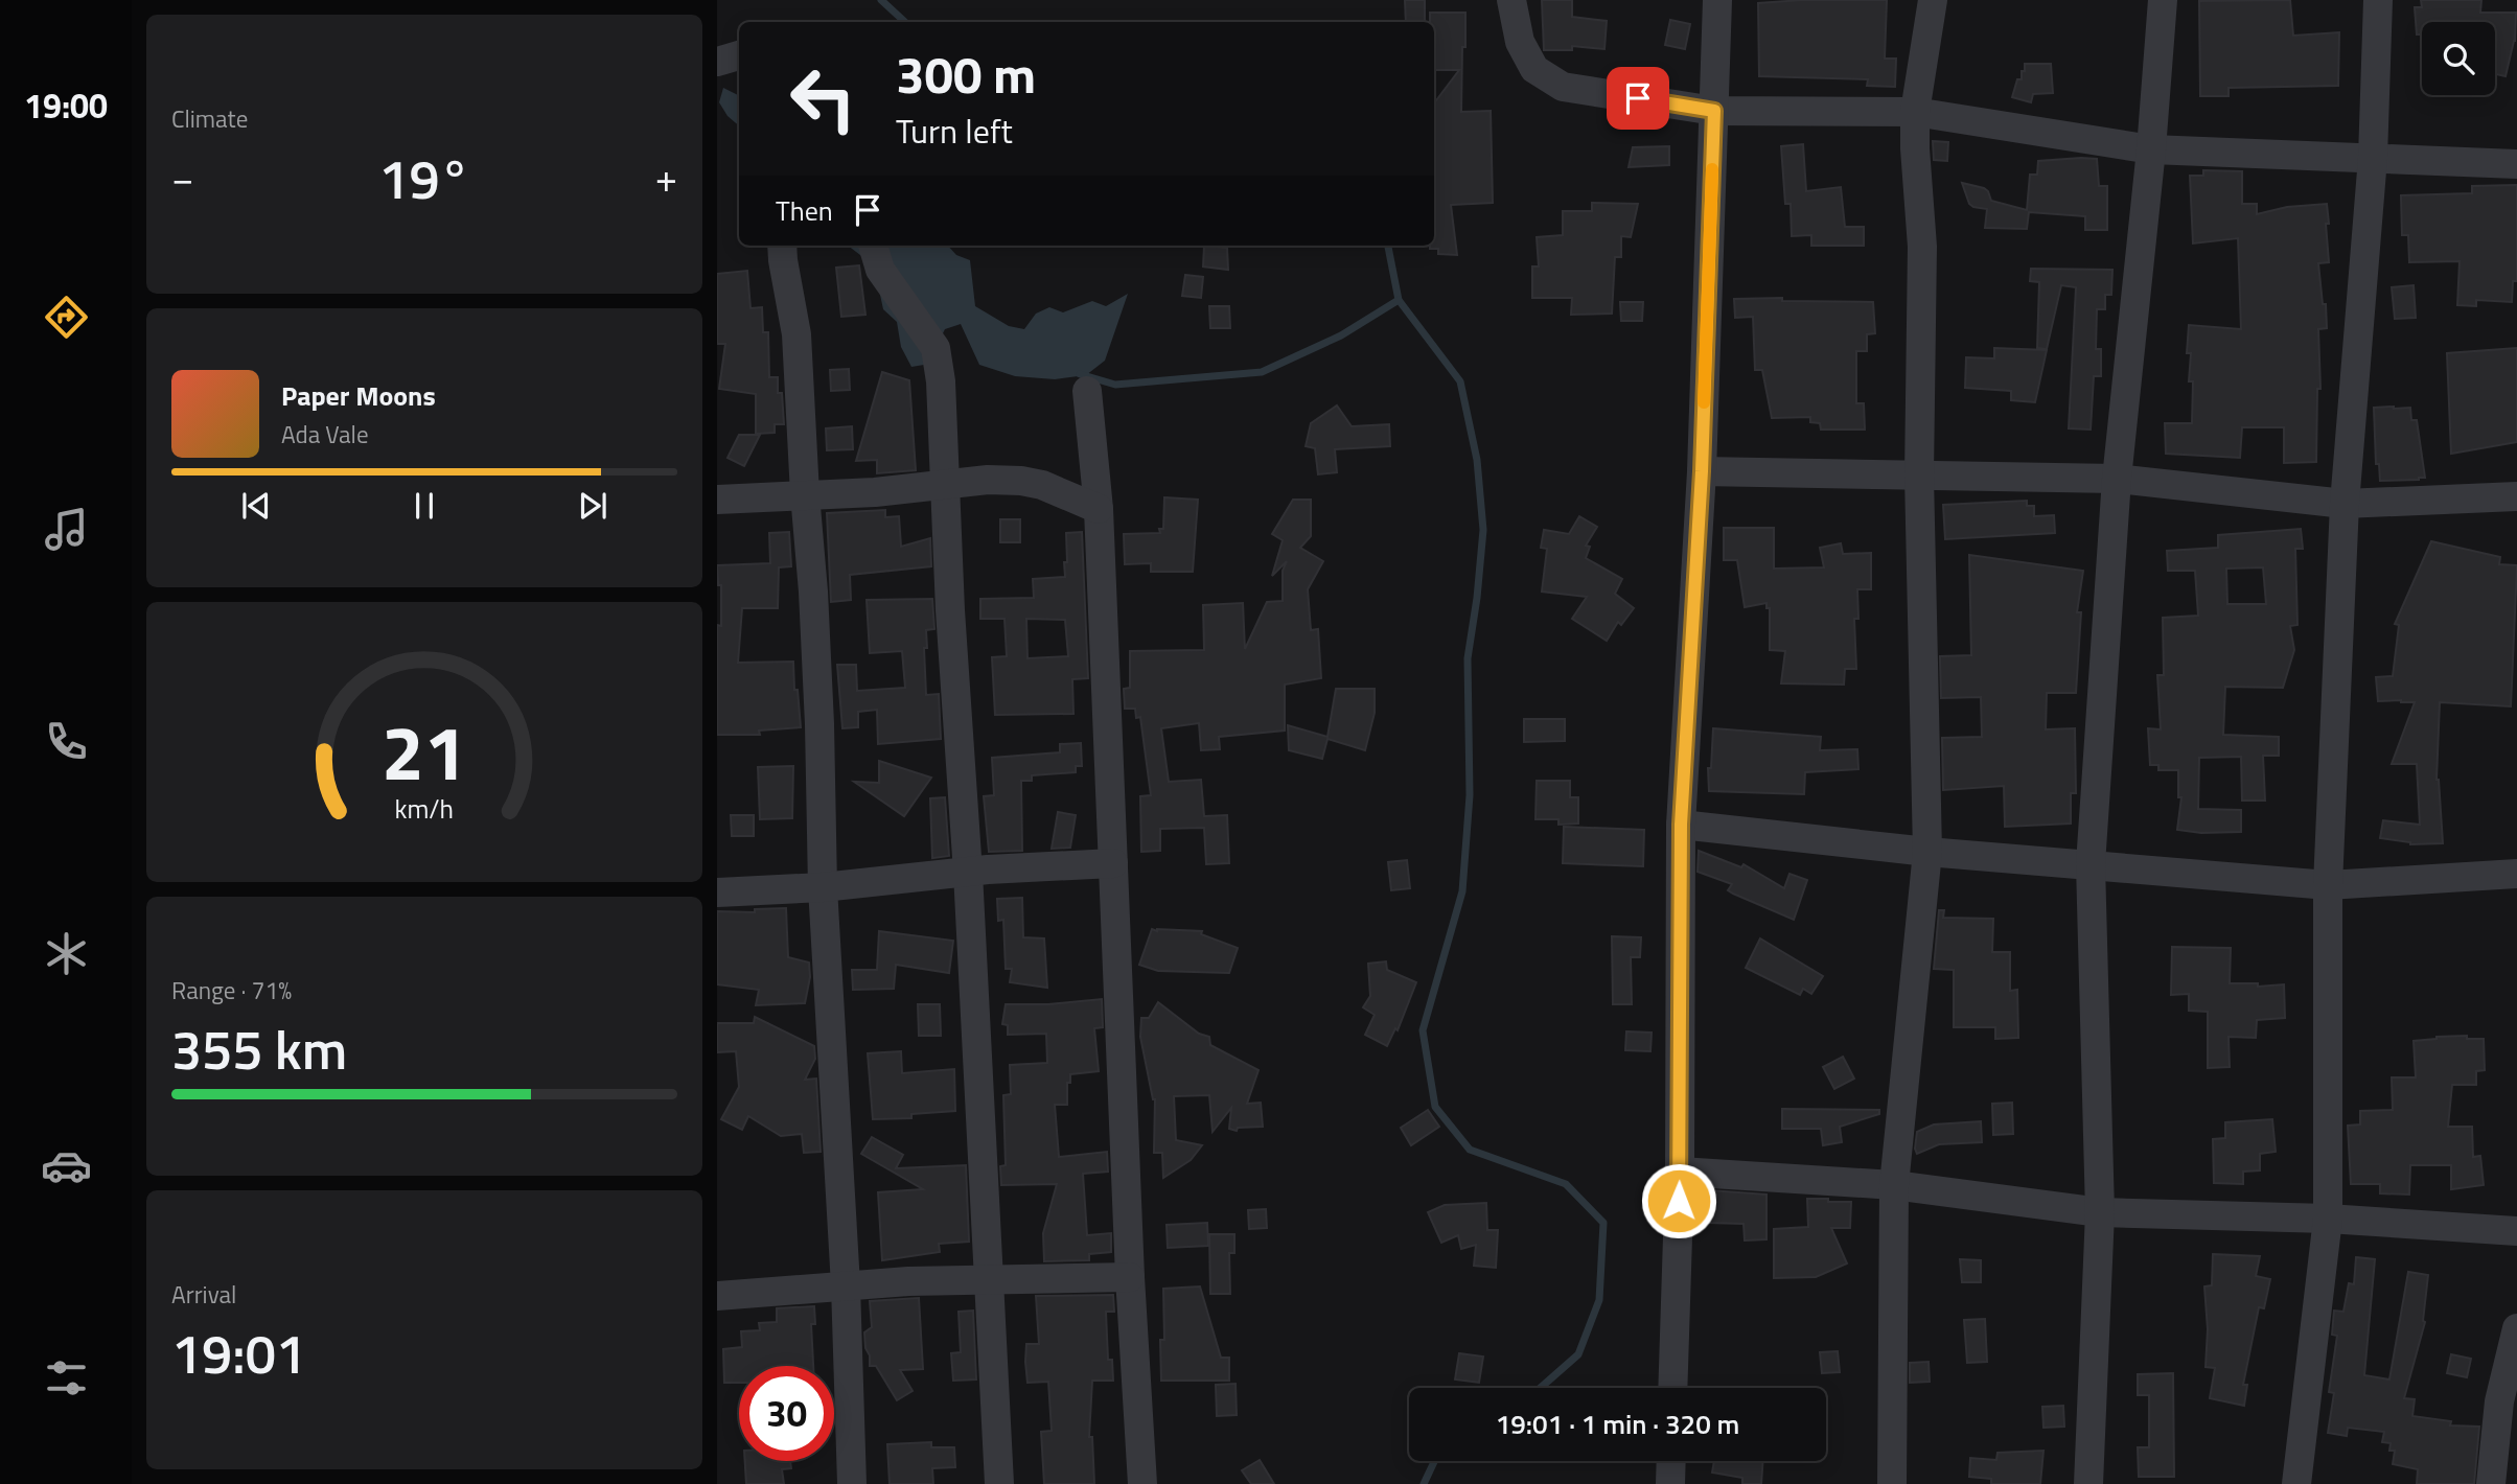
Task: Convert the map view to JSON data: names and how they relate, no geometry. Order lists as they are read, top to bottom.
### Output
{
  "page": {
    "tabs": "19:00",
    "tile": [
      "Climate",
      ["Range · 71%", "355 km"],
      ["Arrival", "19:01"]
    ],
    "turn": ["300 m", "Turn left"],
    "heat": ["−", "19°", "+"],
    "then": "Then",
    "song": ["Paper Moons", "Ada Vale"],
    "limit": "30",
    "trip": "19:01 · 1 min · 320 m",
    "gauge": ["21", "km/h"]
  }
}
